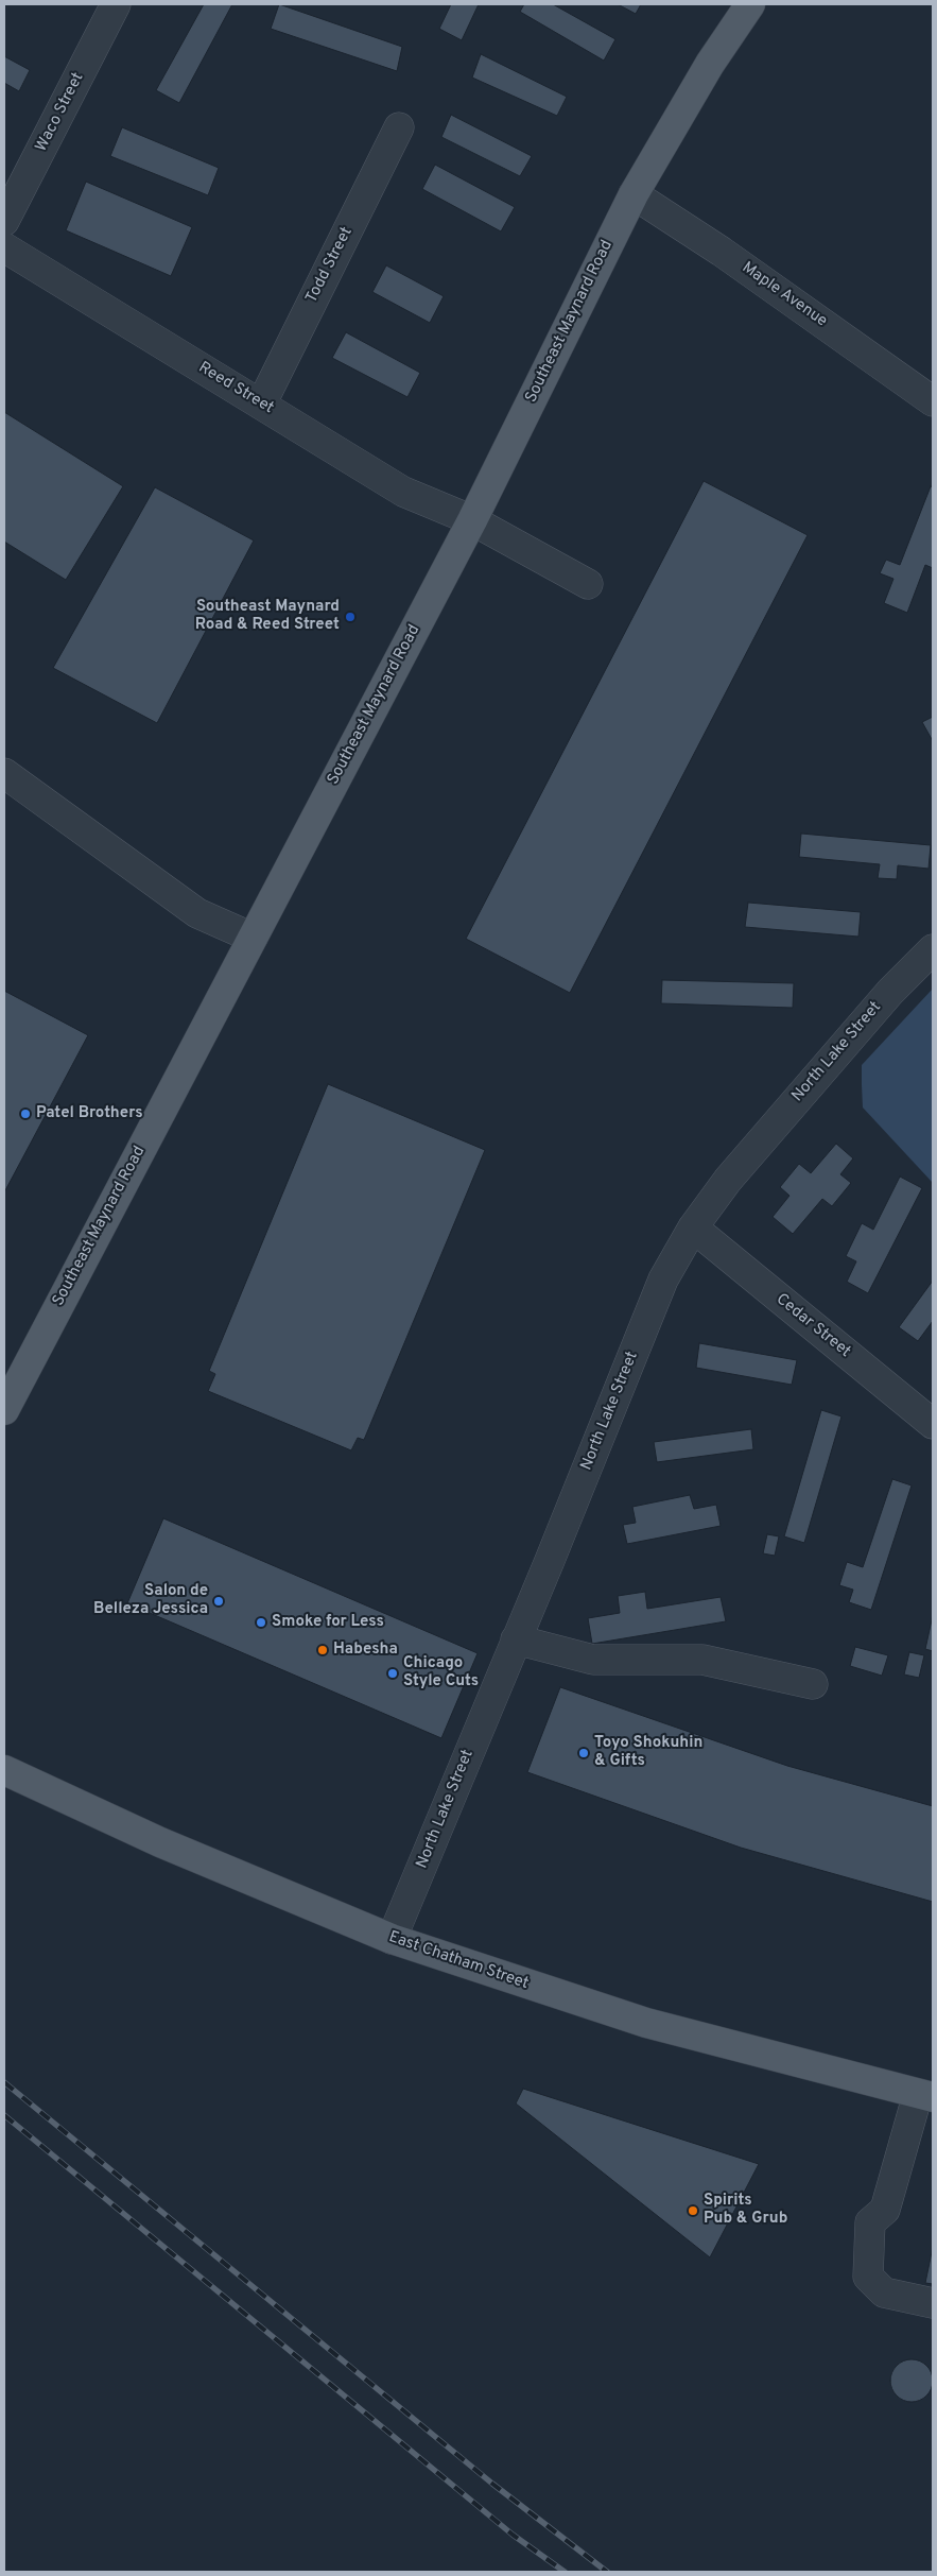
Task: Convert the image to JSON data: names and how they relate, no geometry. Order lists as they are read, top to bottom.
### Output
{
  "streets": {
    "main road": ["Southeast Maynard Road", "East Chatham Street"],
    "street": [
      "Waco Street",
      "Todd Street",
      "Maple Avenue",
      "Reed Street",
      "North Lake Street",
      "Cedar Street"
    ]
  },
  "crossings": [
    ["Todd Street", "Reed Street"],
    ["Maple Avenue", "Southeast Maynard Road"],
    ["Southeast Maynard Road", "Reed Street"],
    ["North Lake Street", "Cedar Street"],
    ["North Lake Street", "East Chatham Street"]
  ],
  "places": [
    "Southeast Maynard Road & Reed Street",
    "Patel Brothers",
    "Salon de Belleza Jessica",
    "Smoke for Less",
    "Habesha",
    "Chicago Style Cuts",
    "Toyo Shokuhin & Gifts",
    "Spirits Pub & Grub"
  ]
}
